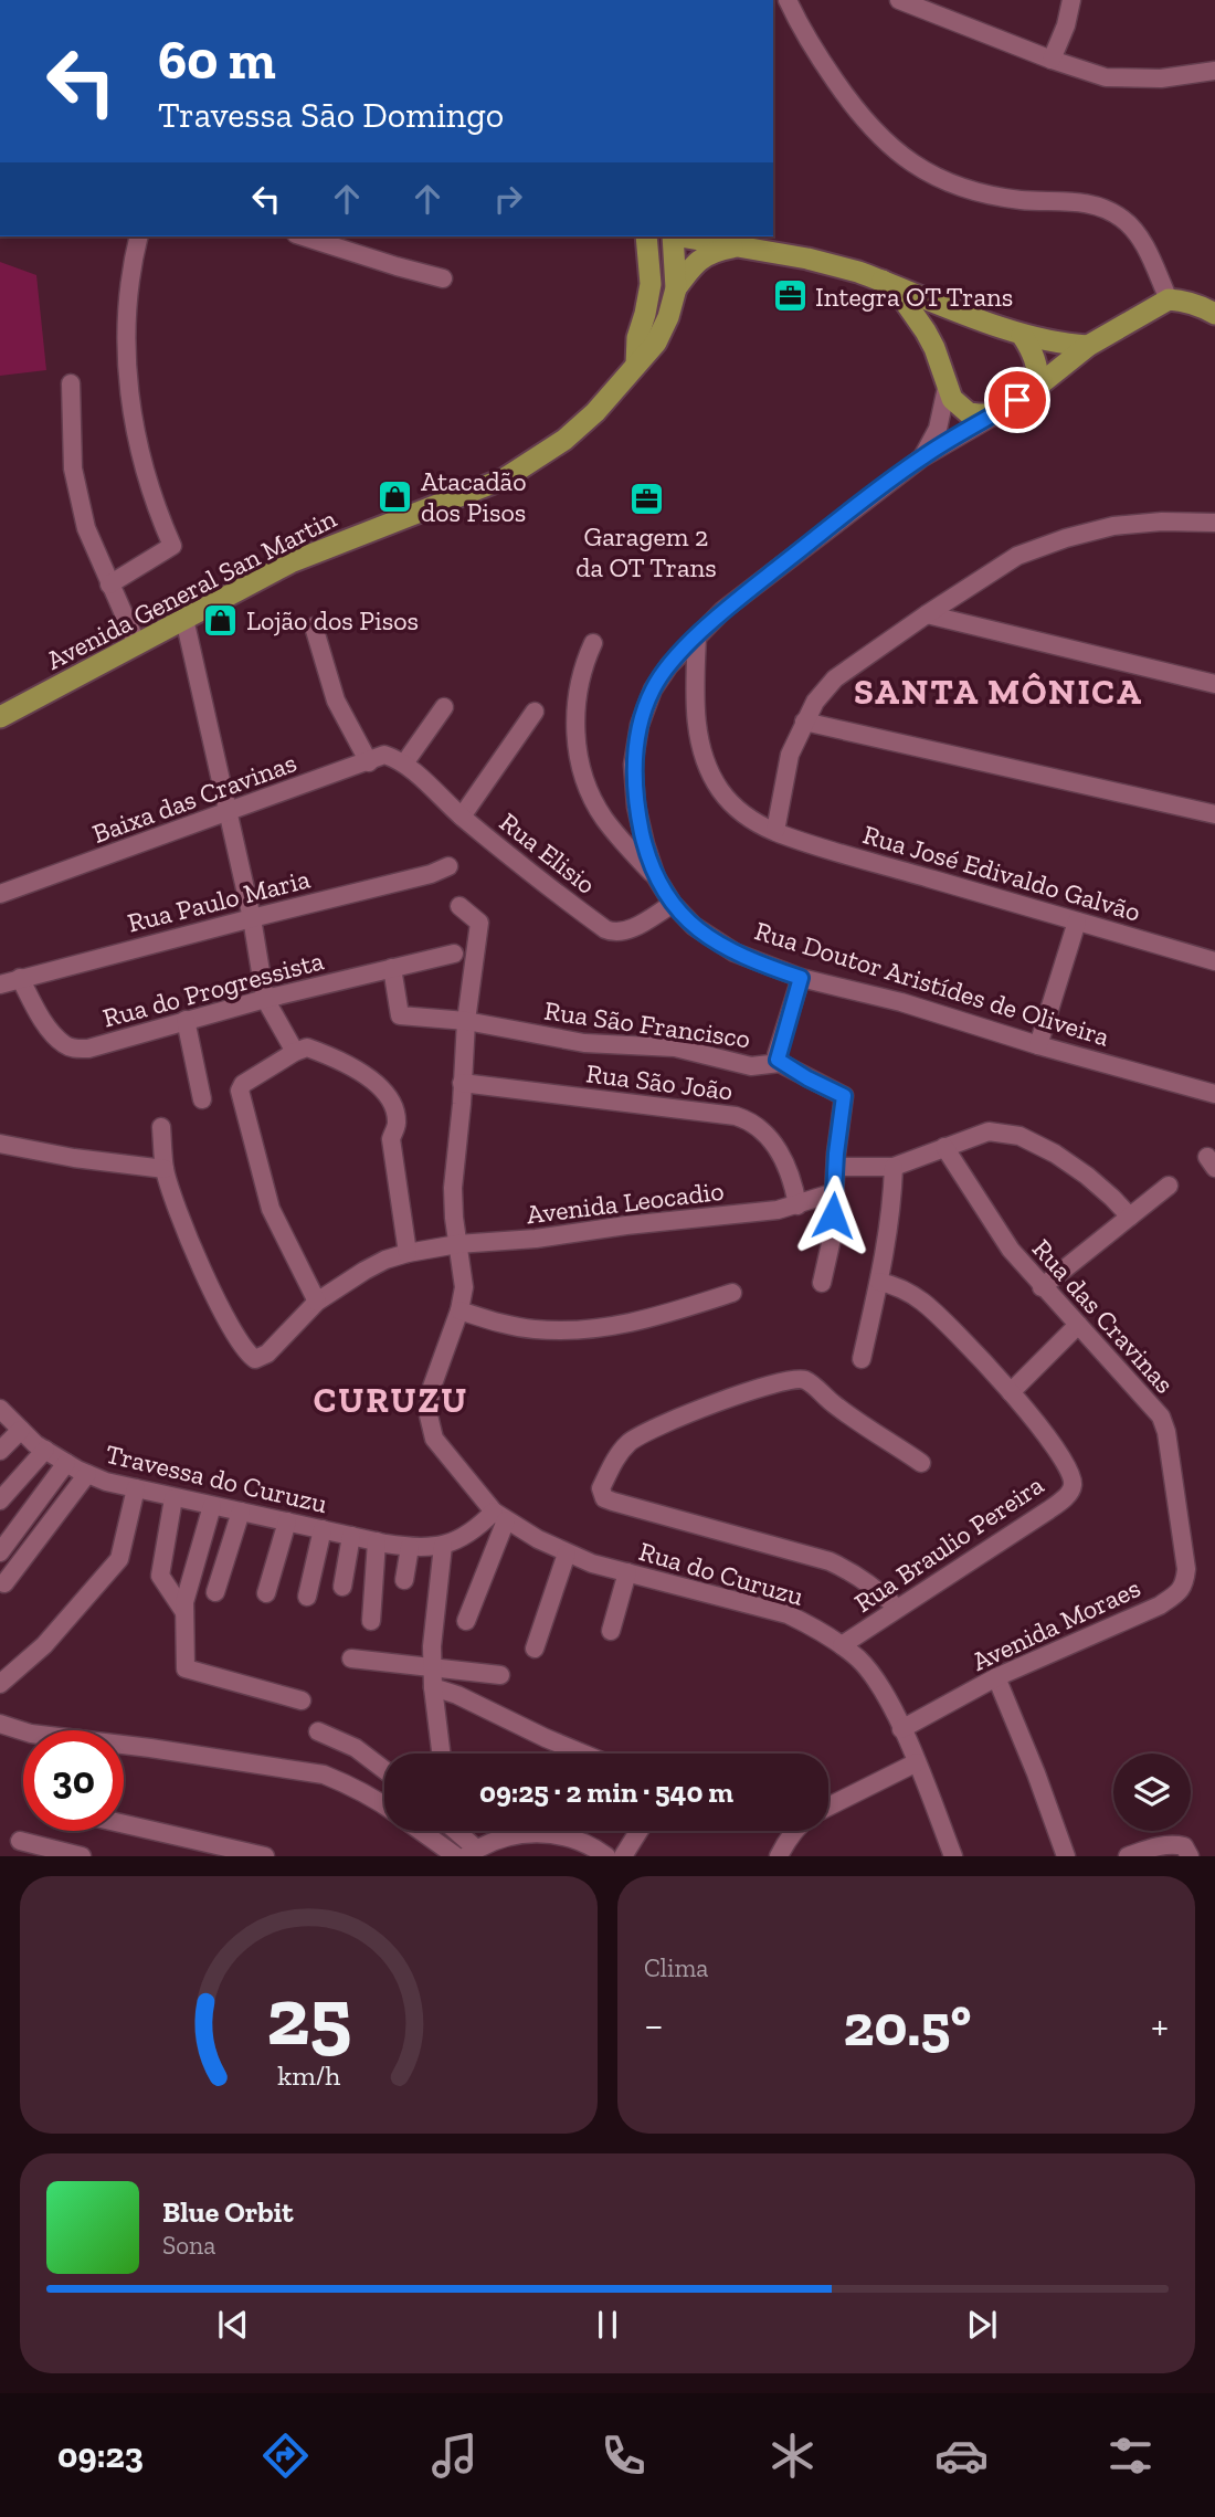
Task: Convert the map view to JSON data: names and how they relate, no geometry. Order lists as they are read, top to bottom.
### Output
{
  "streets": {
    "main road": ["Avenida General San Martin", "Rua Doutor Aristídes de Oliveira"],
    "street": [
      "Baixa das Cravinas",
      "Rua Elisio",
      "Rua José Edivaldo Galvão",
      "Rua Paulo Maria",
      "Rua do Progressista",
      "Rua São Francisco",
      "Rua São João",
      "Avenida Leocadio",
      "Rua das Cravinas",
      "Travessa do Curuzu",
      "Rua Braulio Pereira",
      "Rua do Curuzu",
      "Avenida Moraes"
    ]
  },
  "crossings": [
    ["Baixa das Cravinas", "Rua Elisio"],
    ["Rua Elisio", "Rua Doutor Aristídes de Oliveira"],
    ["Rua José Edivaldo Galvão", "Rua Doutor Aristídes de Oliveira"],
    ["Rua Paulo Maria", "Rua do Progressista"],
    ["Rua Doutor Aristídes de Oliveira", "Rua São Francisco"],
    ["Rua do Progressista", "Rua São Francisco"],
    ["Rua São João", "Avenida Leocadio"],
    ["Rua das Cravinas", "Avenida Moraes"],
    ["Rua Braulio Pereira", "Rua do Curuzu"],
    ["Rua do Curuzu", "Avenida Moraes"]
  ],
  "districts": ["SANTA MÔNICA", "CURUZU"],
  "places": {
    "office": ["Integra OT Trans", "Garagem 2 da OT Trans"],
    "shop": ["Atacadão dos Pisos", "Lojão dos Pisos"]
  },
  "page": {
    "turn": ["60 m", "Travessa Sāo Domingo"],
    "limit": "30",
    "trip": "09:25 · 2 min · 540 m",
    "tile": "Clima",
    "heat": ["−", "20.5°", "+"],
    "song": ["Blue Orbit", "Sona"],
    "tabs": "09:23",
    "gauge": ["25", "km/h"]
  }
}
